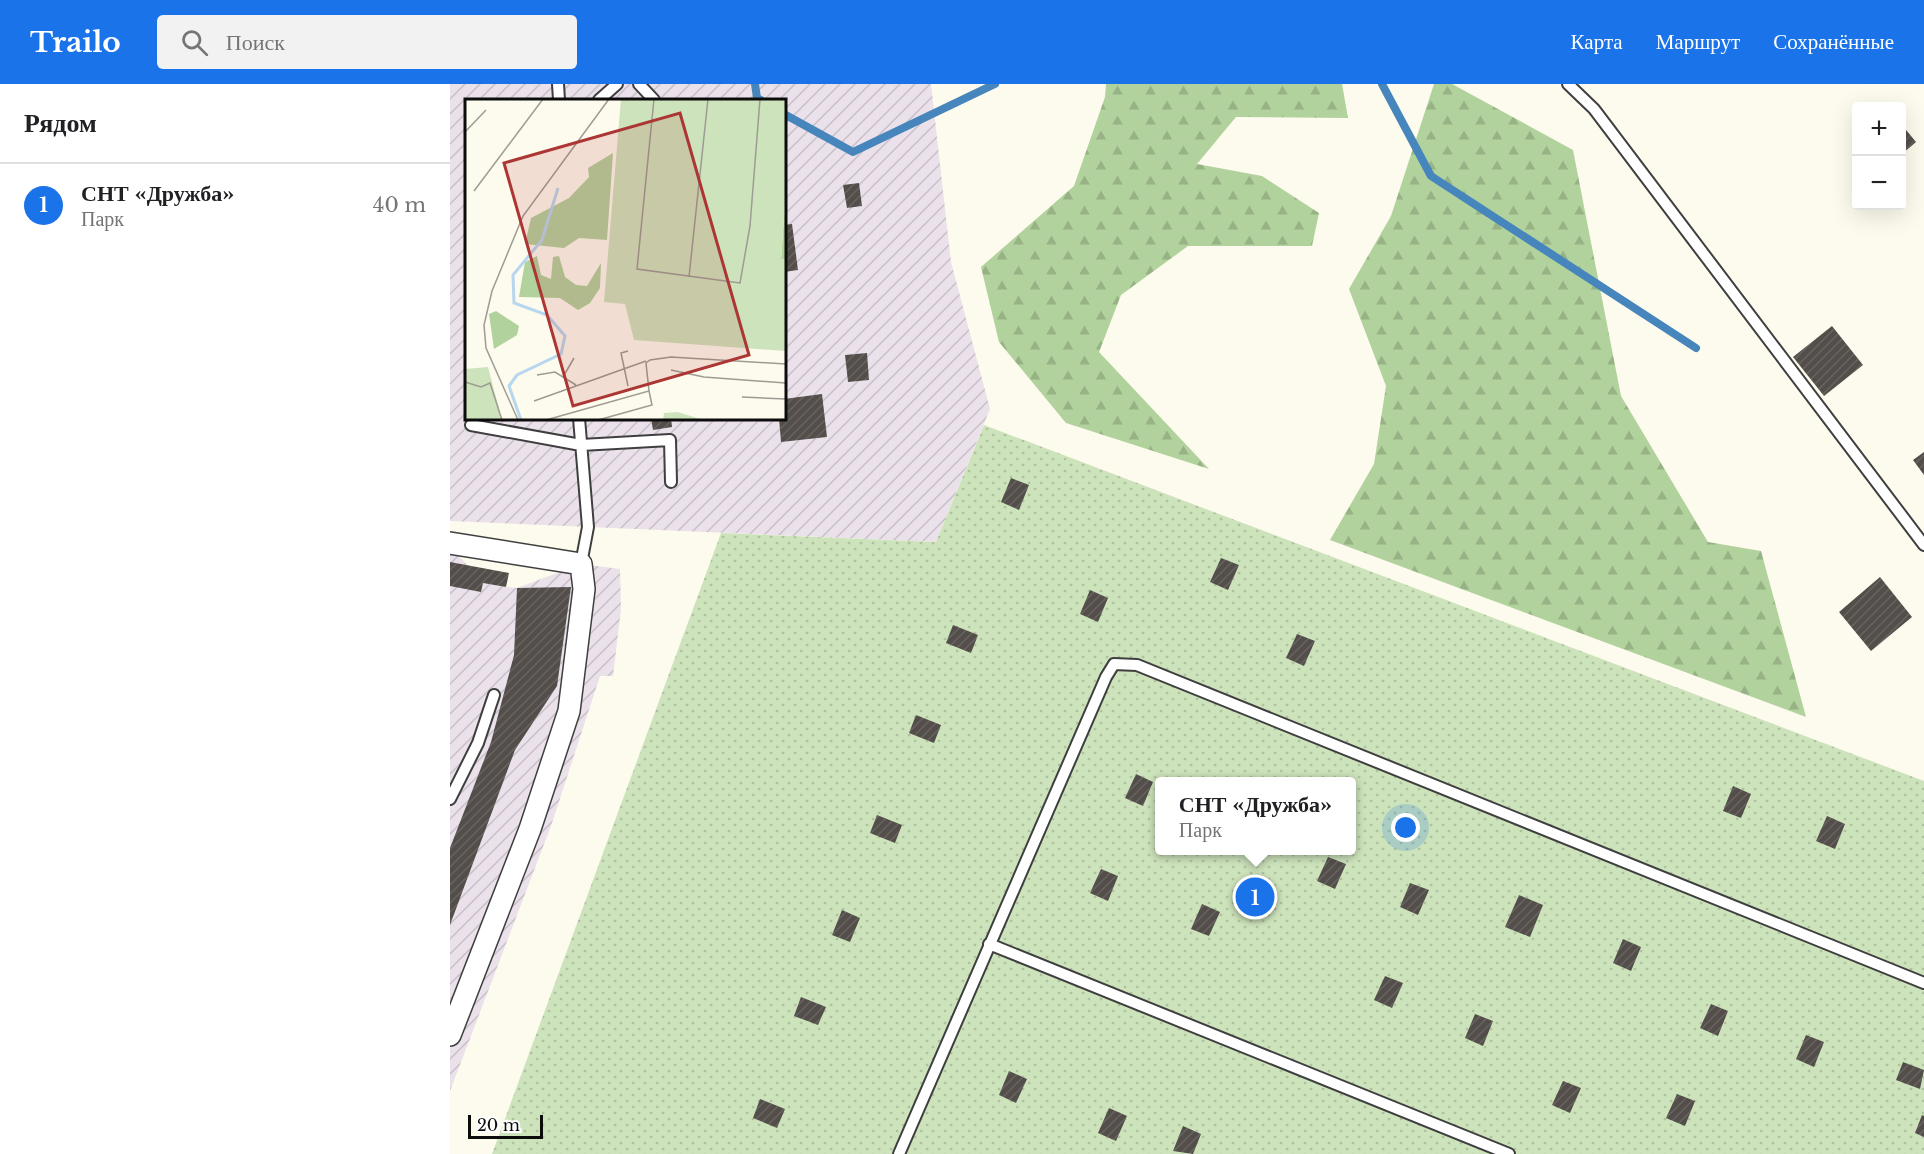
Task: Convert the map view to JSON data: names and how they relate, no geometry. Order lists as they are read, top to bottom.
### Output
{
  "scale_bar": "20 m",
  "page": {
    "header": "Trailo",
    "search": "Поиск",
    "nav": ["Карта", "Маршрут", "Сохранённые"],
    "heading": "Рядом",
    "map_buttons": ["+", "−"],
    "list": [
      {
        "mark": "1",
        "name": "СНТ «Дружба»",
        "note": "Парк",
        "value": "40 m"
      }
    ],
    "popup": ["СНТ «Дружба»", "Парк"],
    "pins": "1",
    "scale": "20 m"
  }
}
